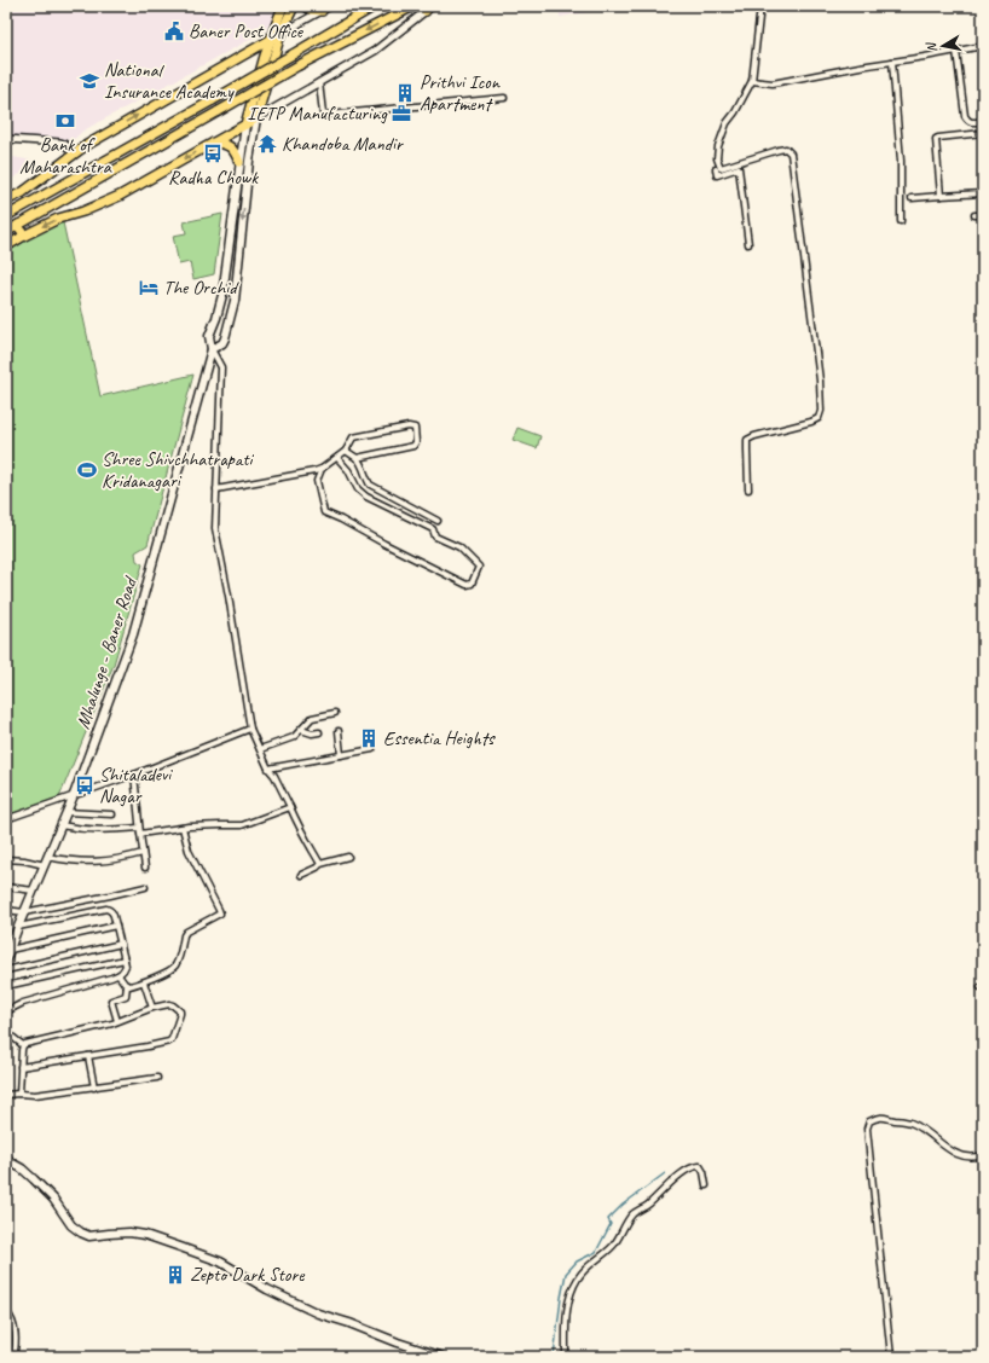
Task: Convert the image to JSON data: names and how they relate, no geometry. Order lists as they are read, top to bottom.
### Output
{
  "streets": {
    "main road": ["Mhalunge - Baner Road"]
  },
  "places": {
    "public building": ["Baner Post Office"],
    "school or university": ["National Insurance Academy"],
    "building": ["Prithvi Icon Apartment", "Essentia Heights", "Zepto Dark Store"],
    "office": ["IETP Manufacturing"],
    "bank": ["Bank of Maharashtra"],
    "temple": ["Khandoba Mandir"],
    "bus stop": ["Radha Chowk", "Shitaladevi Nagar"],
    "hotel": ["The Orchid"],
    "sports": ["Shree Shivchhatrapati Kridanagari"]
  },
  "north": "left"
}
